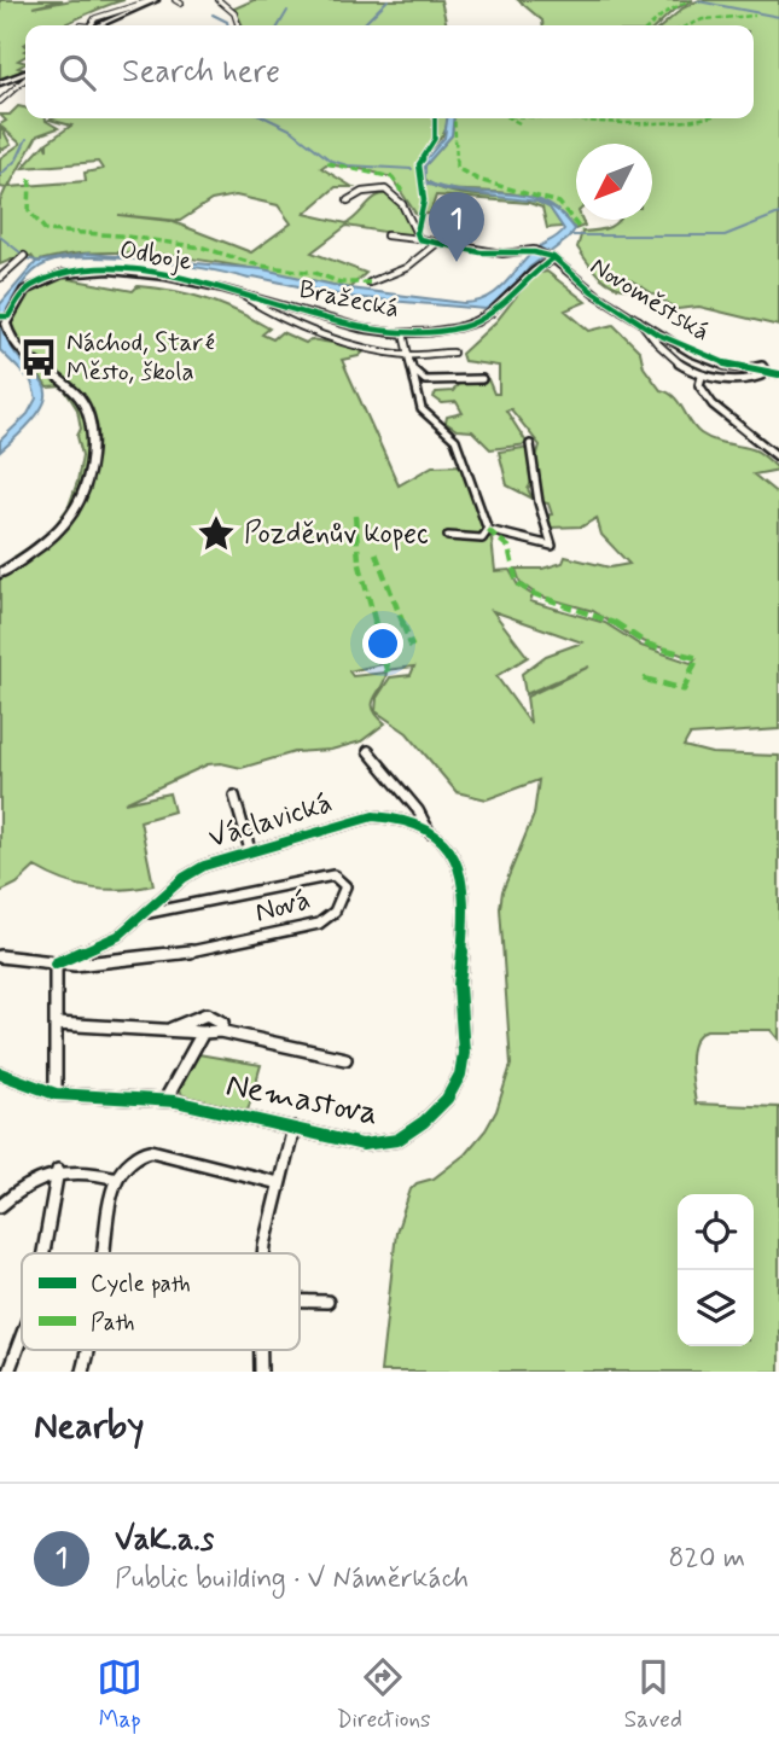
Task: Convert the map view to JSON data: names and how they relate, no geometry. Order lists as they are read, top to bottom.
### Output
{
  "streets": {
    "street": [
      "Odboje",
      "Bražecká",
      "Novoměstská",
      "Václavická",
      "Nová",
      "Nemastova"
    ]
  },
  "crossings": [
    ["Odboje", "Bražecká"],
    ["Bražecká", "Novoměstská"],
    ["Václavická", "Nová"],
    ["Václavická", "Nemastova"]
  ],
  "places": {
    "bus stop": ["Náchod, Staré Město, škola"],
    "place": ["Pozděnův kopec"]
  },
  "legend": ["Cycle path", "Path"],
  "north": "bottom left",
  "page": {
    "search": "Search here",
    "pins": "1",
    "heading": "Nearby",
    "list": [
      {
        "mark": "1",
        "name": "VaK.a.s",
        "note": "Public building · V Náměrkách",
        "value": "820 m"
      }
    ],
    "nav": ["Map", "Directions", "Saved"]
  }
}
